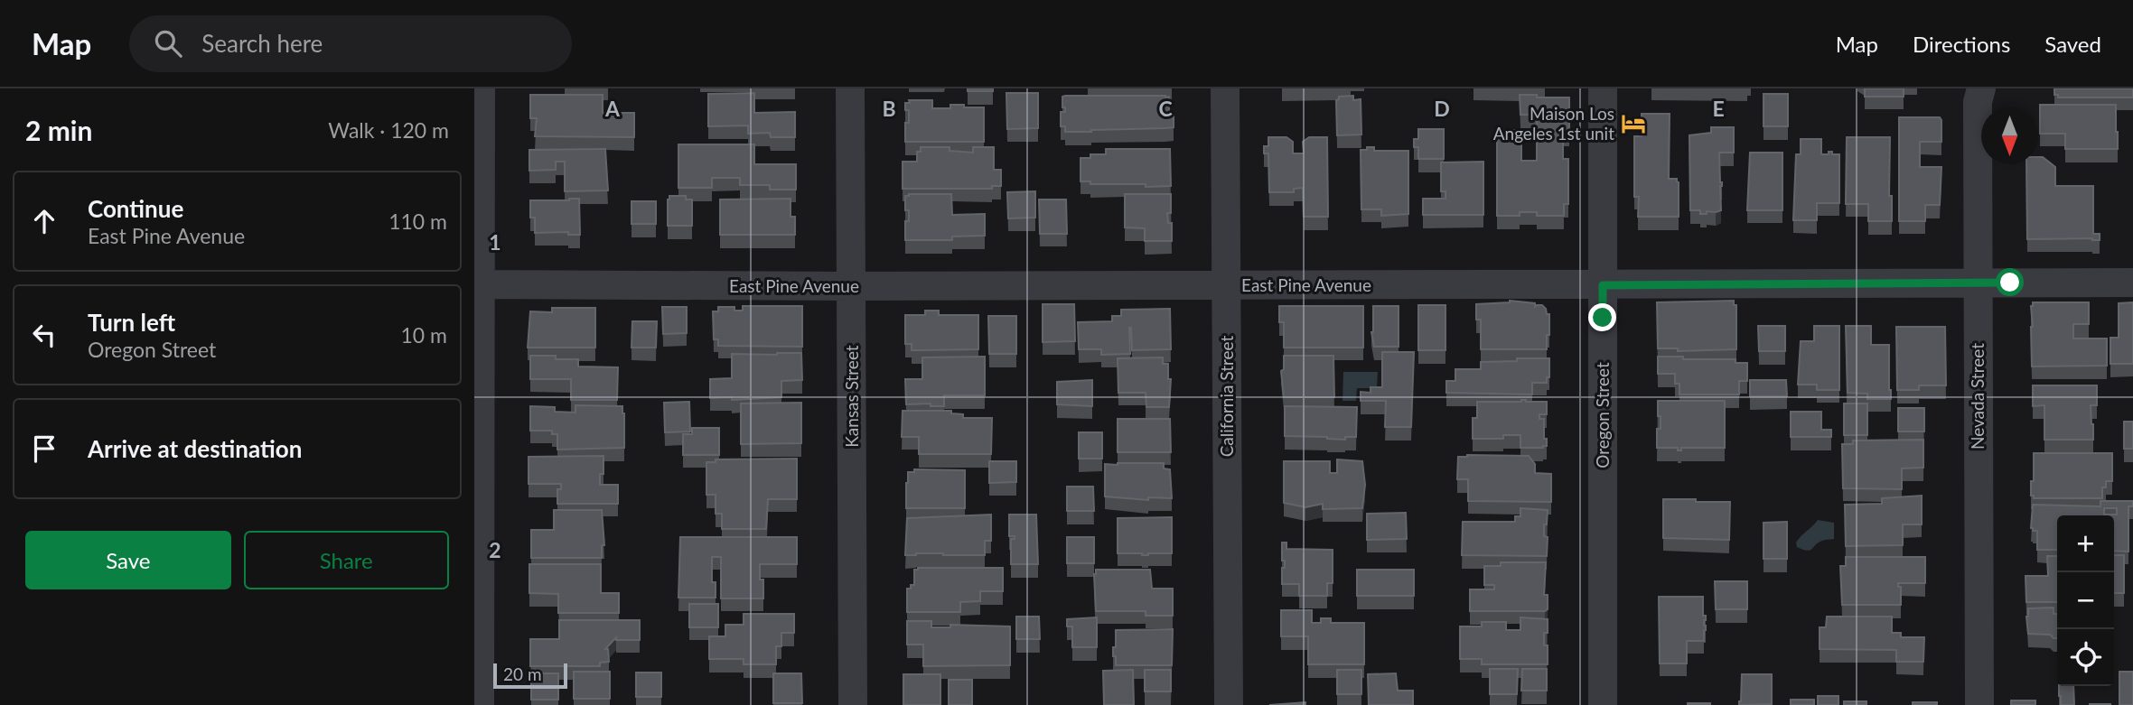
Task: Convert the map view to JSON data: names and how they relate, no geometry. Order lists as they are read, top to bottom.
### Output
{
  "streets": {
    "street": [
      "East Pine Avenue",
      "Kansas Street",
      "California Street",
      "Nevada Street",
      "Oregon Street"
    ]
  },
  "crossings": [
    ["East Pine Avenue", "Kansas Street"],
    ["East Pine Avenue", "California Street"],
    ["East Pine Avenue", "Nevada Street"],
    ["East Pine Avenue", "Oregon Street"]
  ],
  "places": {
    "hotel": ["Maison Los Angeles 1st unit"]
  },
  "scale_bar": "20 m",
  "north": "bottom",
  "page": {
    "header": "Map",
    "search": "Search here",
    "nav": ["Map", "Directions", "Saved"],
    "heading": ["2 min", "Walk · 120 m"],
    "list": [
      ["Continue", "East Pine Avenue", "110 m"],
      ["Turn left", "Oregon Street", "10 m"],
      "Arrive at destination"
    ],
    "buttons": ["Save", "Share"],
    "map_buttons": ["+", "−"],
    "scale": "20 m"
  },
  "grid": {
    "columns": [
      "A",
      "B",
      "C",
      "D",
      "E"
    ],
    "rows": ["1", "2"]
  }
}
